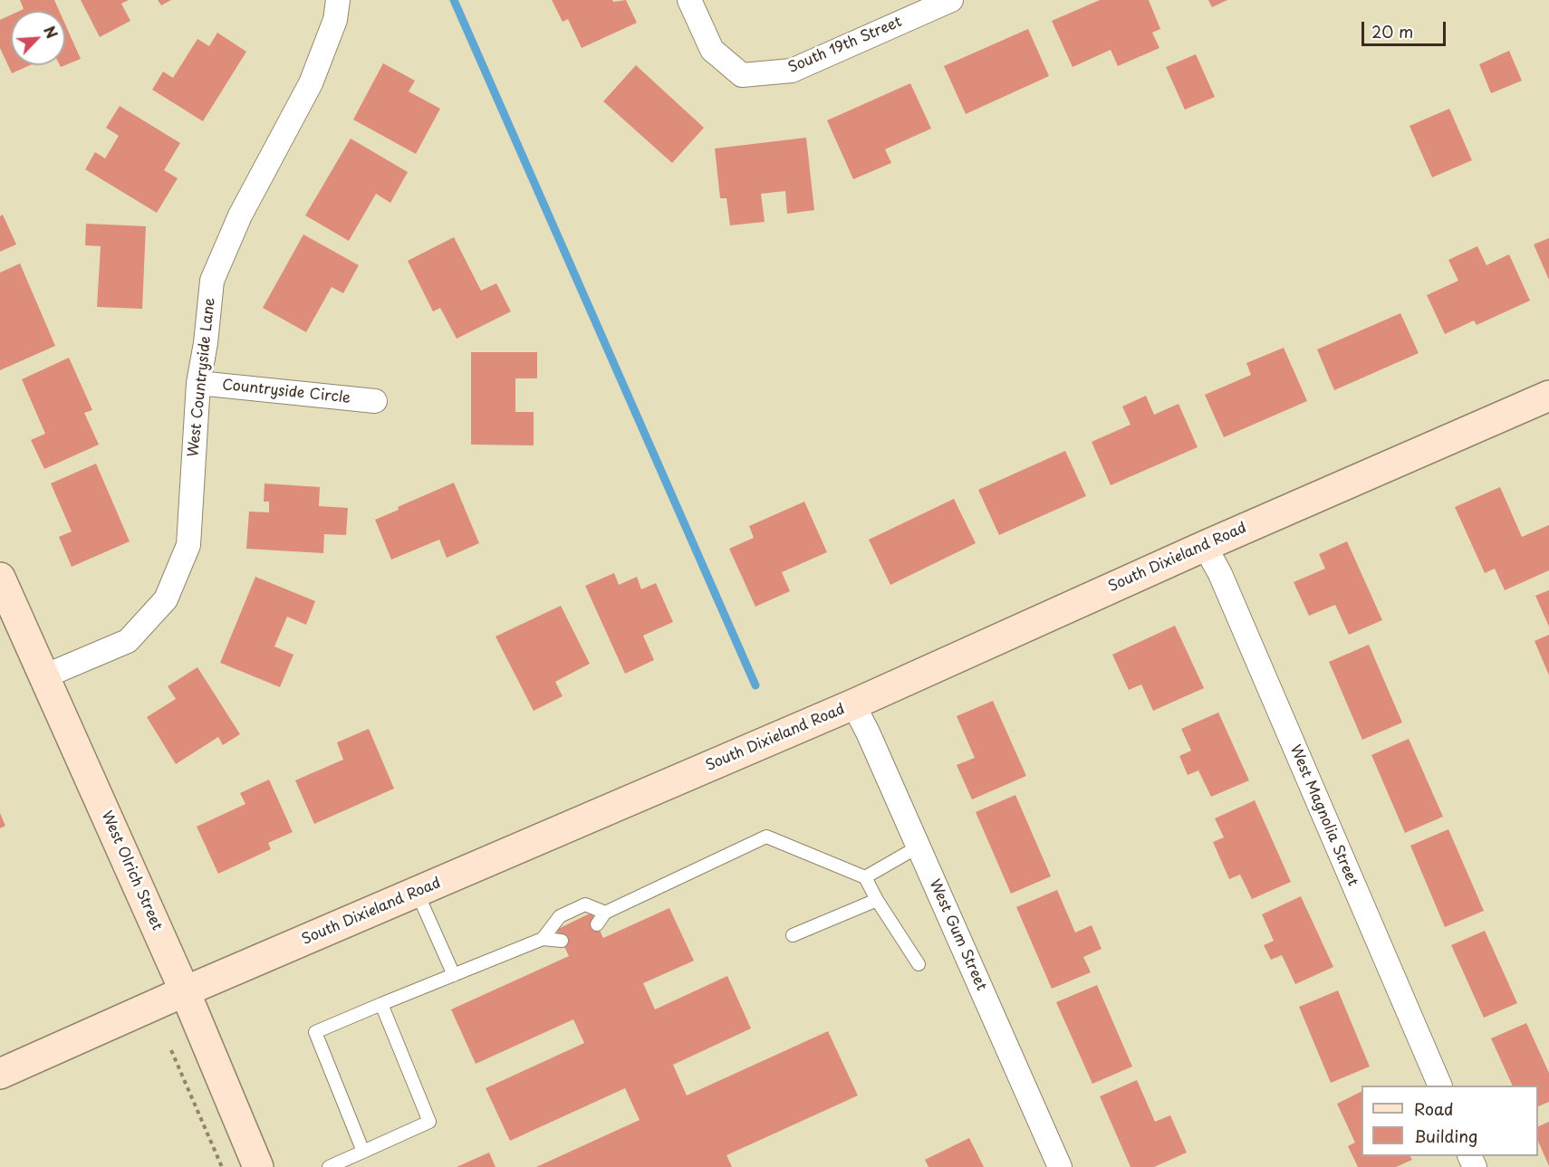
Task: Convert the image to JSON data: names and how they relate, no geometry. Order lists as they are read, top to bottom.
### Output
{
  "streets": {
    "main road": ["South Dixieland Road", "West Olrich Street"],
    "street": [
      "South 19th Street",
      "West Countryside Lane",
      "Countryside Circle",
      "West Magnolia Street",
      "West Gum Street"
    ]
  },
  "crossings": [
    ["West Countryside Lane", "Countryside Circle"],
    ["West Countryside Lane", "West Olrich Street"],
    ["South Dixieland Road", "West Magnolia Street"],
    ["South Dixieland Road", "West Olrich Street"],
    ["South Dixieland Road", "West Gum Street"]
  ],
  "legend": ["Road", "Building"],
  "scale_bar": "20 m",
  "north": "top right"
}
